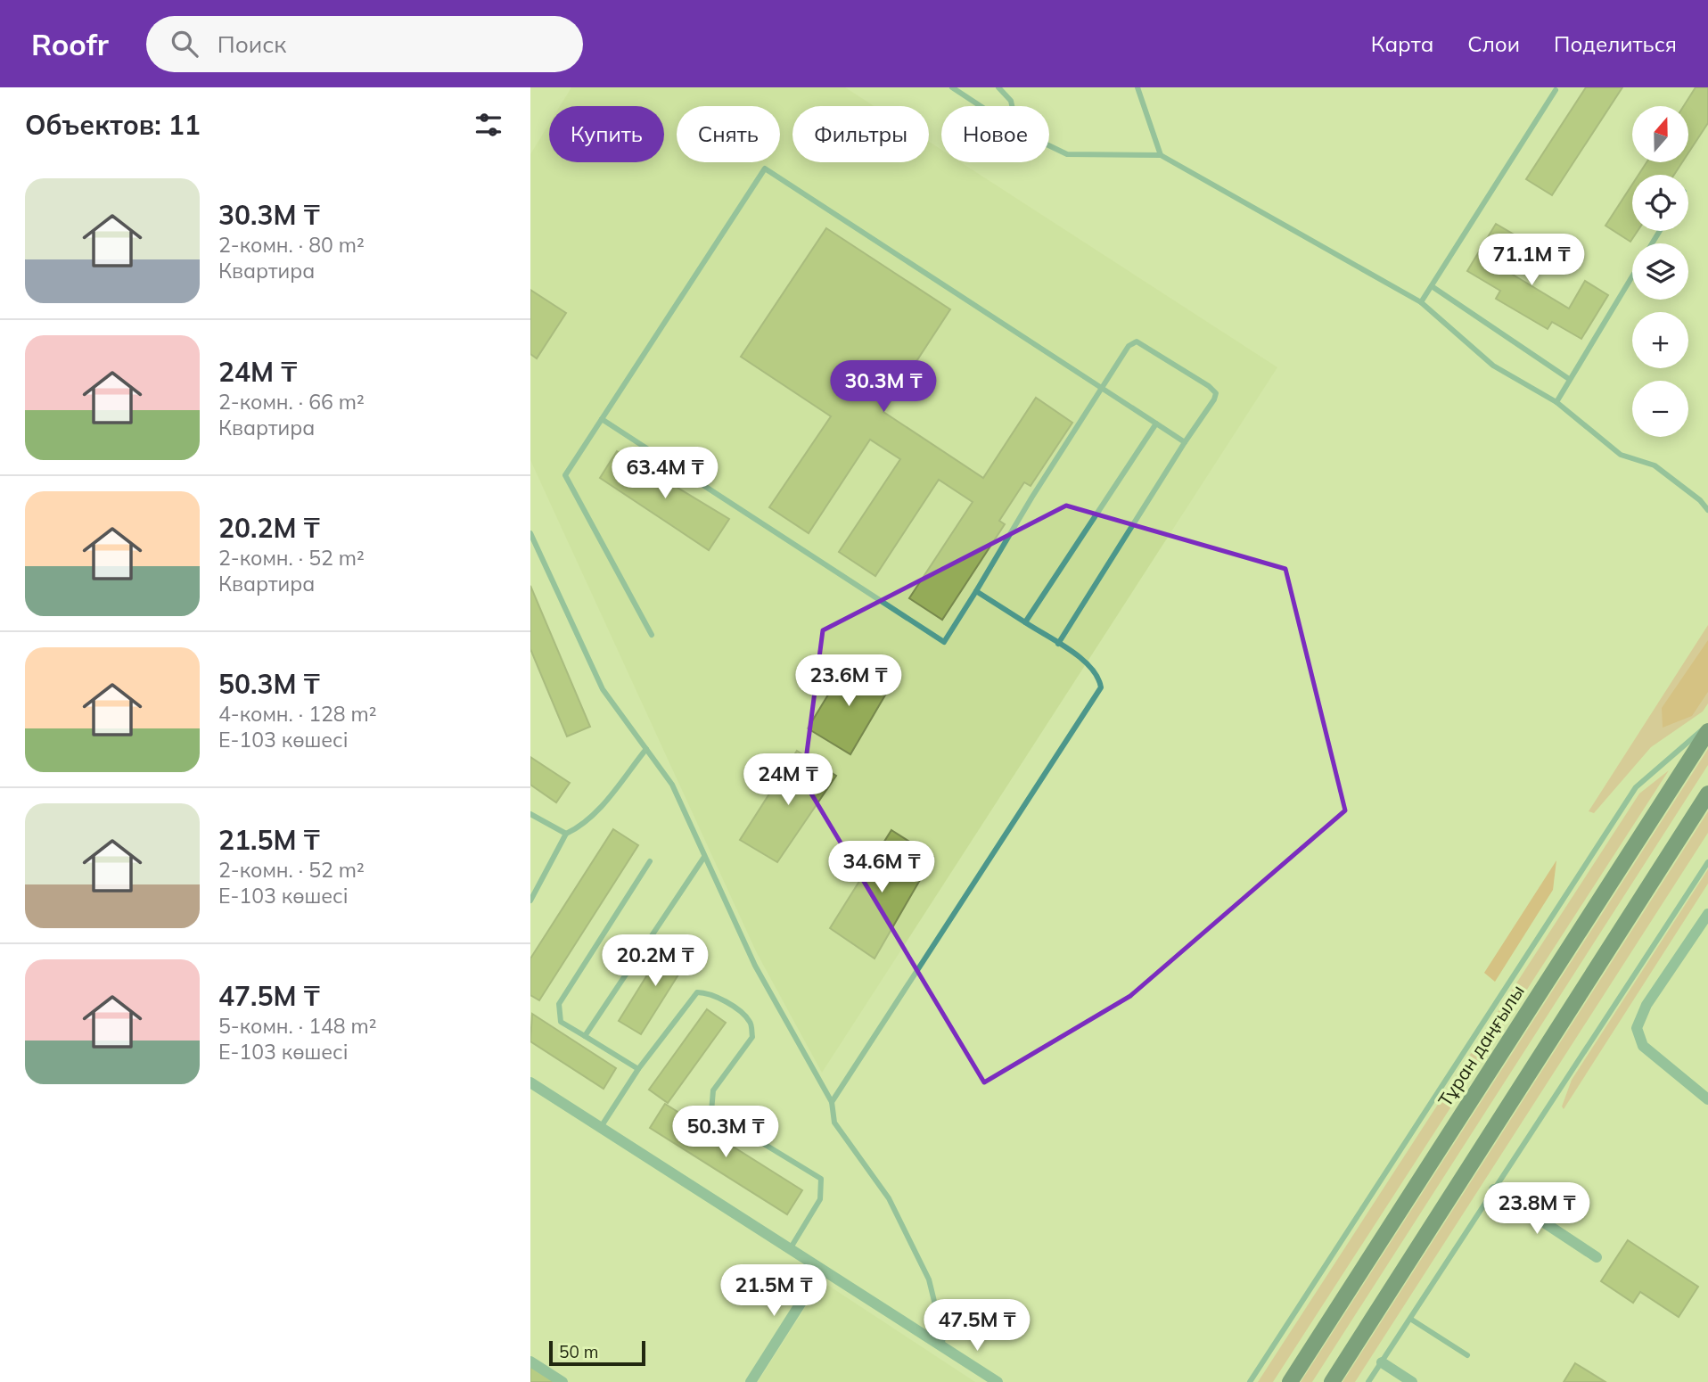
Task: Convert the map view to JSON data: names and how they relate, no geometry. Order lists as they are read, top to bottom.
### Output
{
  "streets": {
    "main road": ["Тұран даңғылы"]
  },
  "scale_bar": "50 m",
  "north": "top",
  "page": {
    "header": "Roofr",
    "search": "Поиск",
    "nav": ["Карта", "Слои", "Поделиться"],
    "heading": "Объектов: 11",
    "map_buttons": ["+", "−"],
    "chip": [
      "Купить",
      "Снять",
      "Фильтры",
      "Новое"
    ],
    "list": [
      {
        "name": "30.3M ₸",
        "note": "2-комн. · 80 m² · Квартира"
      },
      {
        "name": "24M ₸",
        "note": "2-комн. · 66 m² · Квартира"
      },
      {
        "name": "20.2M ₸",
        "note": "2-комн. · 52 m² · Квартира"
      },
      {
        "name": "50.3M ₸",
        "note": "4-комн. · 128 m² · Е-103 көшесі"
      },
      {
        "name": "21.5M ₸",
        "note": "2-комн. · 52 m² · Е-103 көшесі"
      },
      {
        "name": "47.5M ₸",
        "note": "5-комн. · 148 m² · Е-103 көшесі"
      }
    ],
    "price": [
      "71.1M ₸",
      "30.3M ₸",
      "63.4M ₸",
      "23.6M ₸",
      "24M ₸",
      "34.6M ₸",
      "20.2M ₸",
      "50.3M ₸",
      "23.8M ₸",
      "21.5M ₸",
      "47.5M ₸"
    ],
    "scale": "50 m"
  }
}
